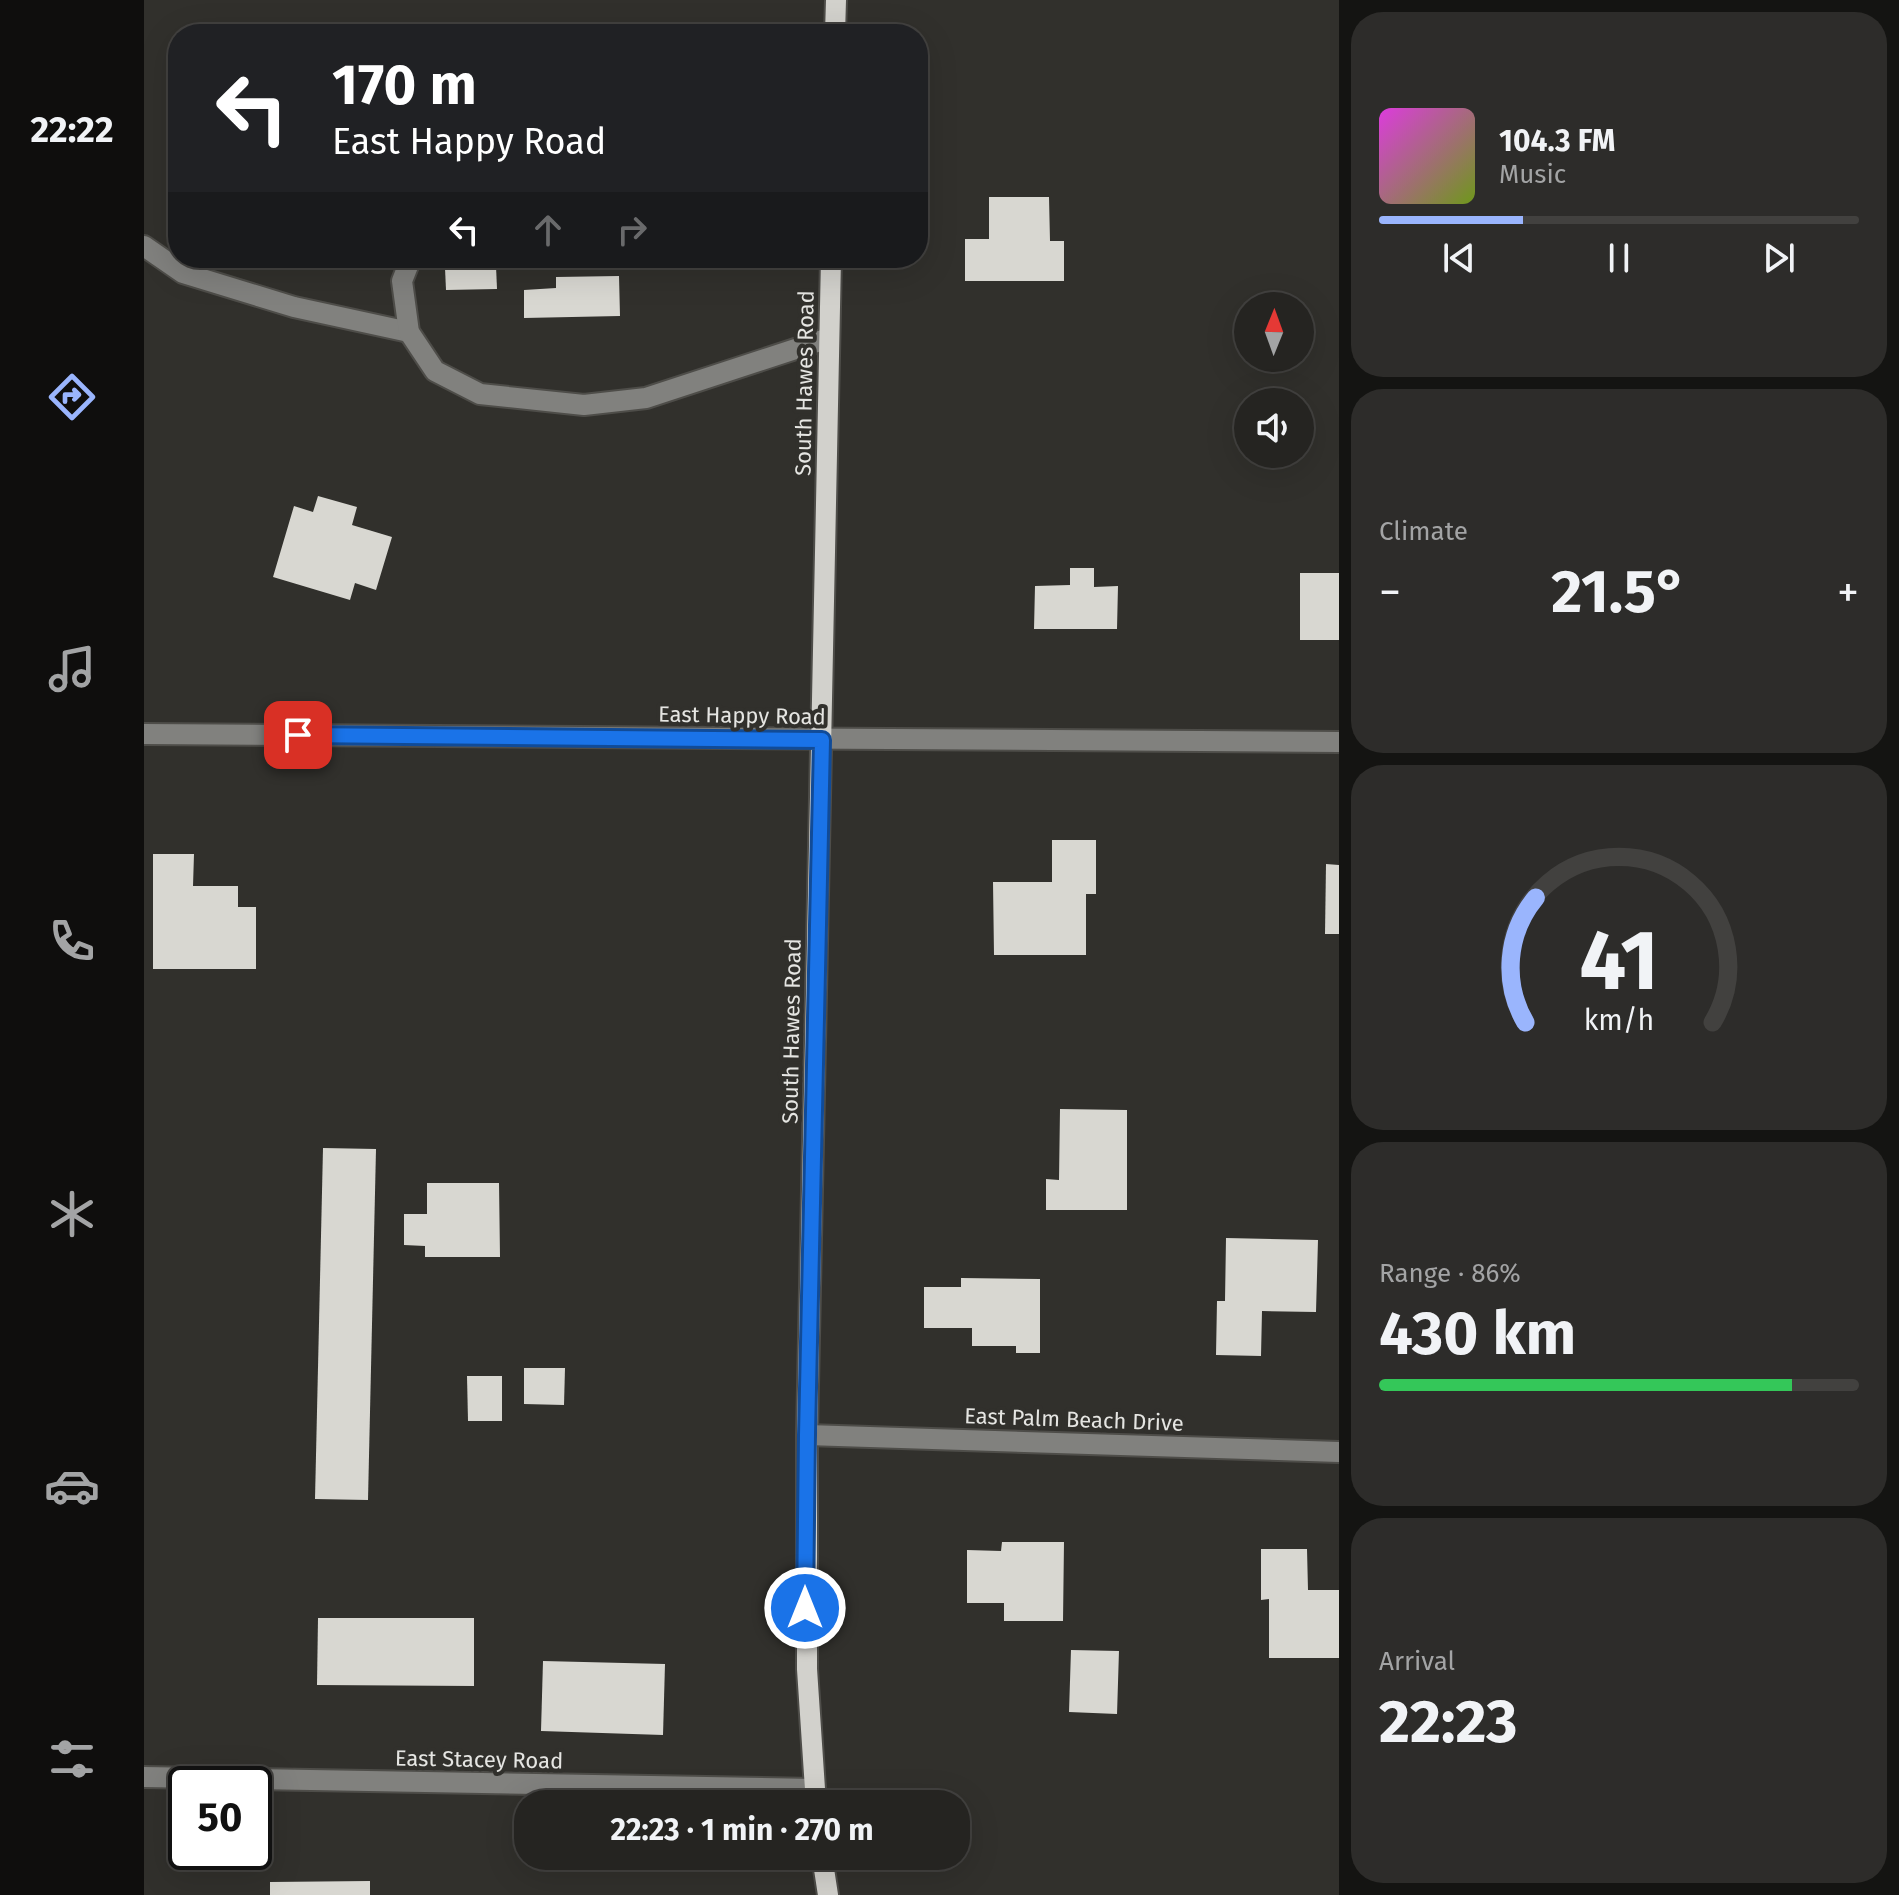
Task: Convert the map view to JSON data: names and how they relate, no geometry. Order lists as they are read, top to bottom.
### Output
{
  "streets": {
    "main road": ["South Hawes Road"],
    "street": ["East Happy Road", "East Palm Beach Drive", "East Stacey Road"]
  },
  "crossings": [
    ["South Hawes Road", "East Happy Road"],
    ["South Hawes Road", "East Palm Beach Drive"]
  ],
  "north": "top",
  "page": {
    "tabs": "22:22",
    "turn": ["170 m", "East Happy Road"],
    "song": ["104.3 FM", "Music"],
    "tile": [
      "Climate",
      ["Range · 86%", "430 km"],
      ["Arrival", "22:23"]
    ],
    "heat": ["−", "21.5°", "+"],
    "limit": "50",
    "trip": "22:23 · 1 min · 270 m",
    "gauge": ["41", "km/h"]
  }
}
